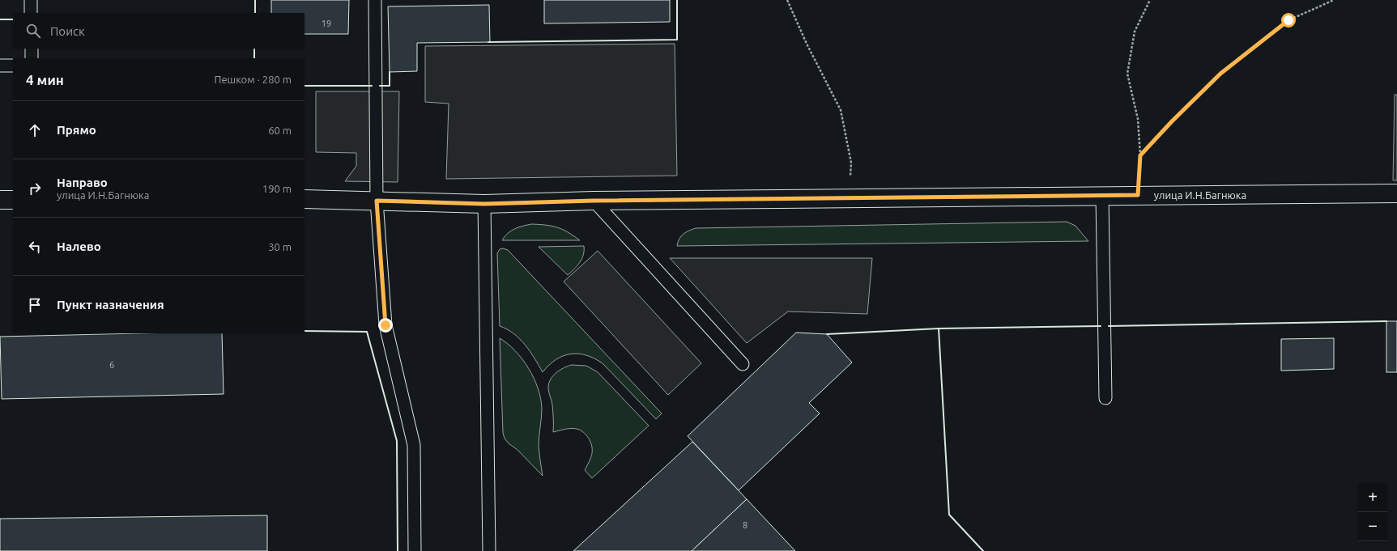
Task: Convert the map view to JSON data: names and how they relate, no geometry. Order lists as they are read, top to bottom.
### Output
{
  "streets": {
    "street": ["улица И.Н.Багнюка"]
  },
  "house_numbers": ["19", "6", "8"],
  "page": {
    "search": "Поиск",
    "heading": ["4 мин", "Пешком · 280 m"],
    "list": [
      ["Прямо", "60 m"],
      ["Направо", "улица И.Н.Багнюка", "190 m"],
      ["Налево", "30 m"],
      "Пункт назначения"
    ],
    "map_buttons": ["+", "−"]
  }
}
